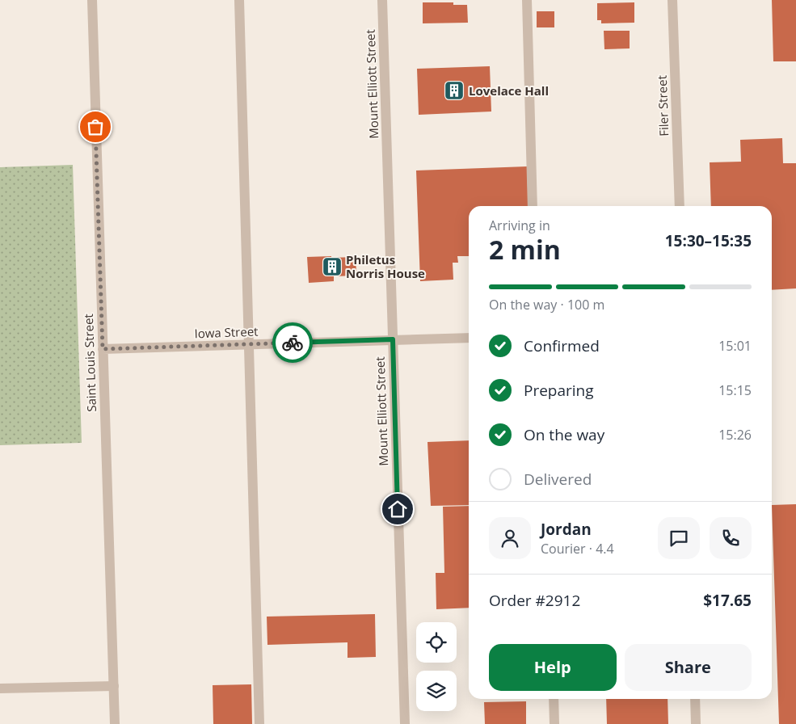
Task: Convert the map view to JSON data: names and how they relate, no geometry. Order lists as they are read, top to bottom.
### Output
{
  "streets": {
    "street": [
      "Mount Elliott Street",
      "Filer Street",
      "Iowa Street",
      "Saint Louis Street"
    ]
  },
  "crossings": [
    ["Mount Elliott Street", "Iowa Street"],
    ["Iowa Street", "Saint Louis Street"]
  ],
  "places": {
    "building": ["Lovelace Hall", "Philetus Norris House"]
  },
  "page": {
    "heading": ["2 min", "Arriving in", "15:30–15:35"],
    "panel": [
      "Jordan",
      "Courier · 4.4",
      "Order #2912",
      "$17.65"
    ],
    "bar": "On the way · 100 m",
    "list": [
      ["Confirmed", "15:01"],
      ["Preparing", "15:15"],
      ["On the way", "15:26"],
      "Delivered"
    ],
    "buttons": ["Help", "Share"]
  }
}
